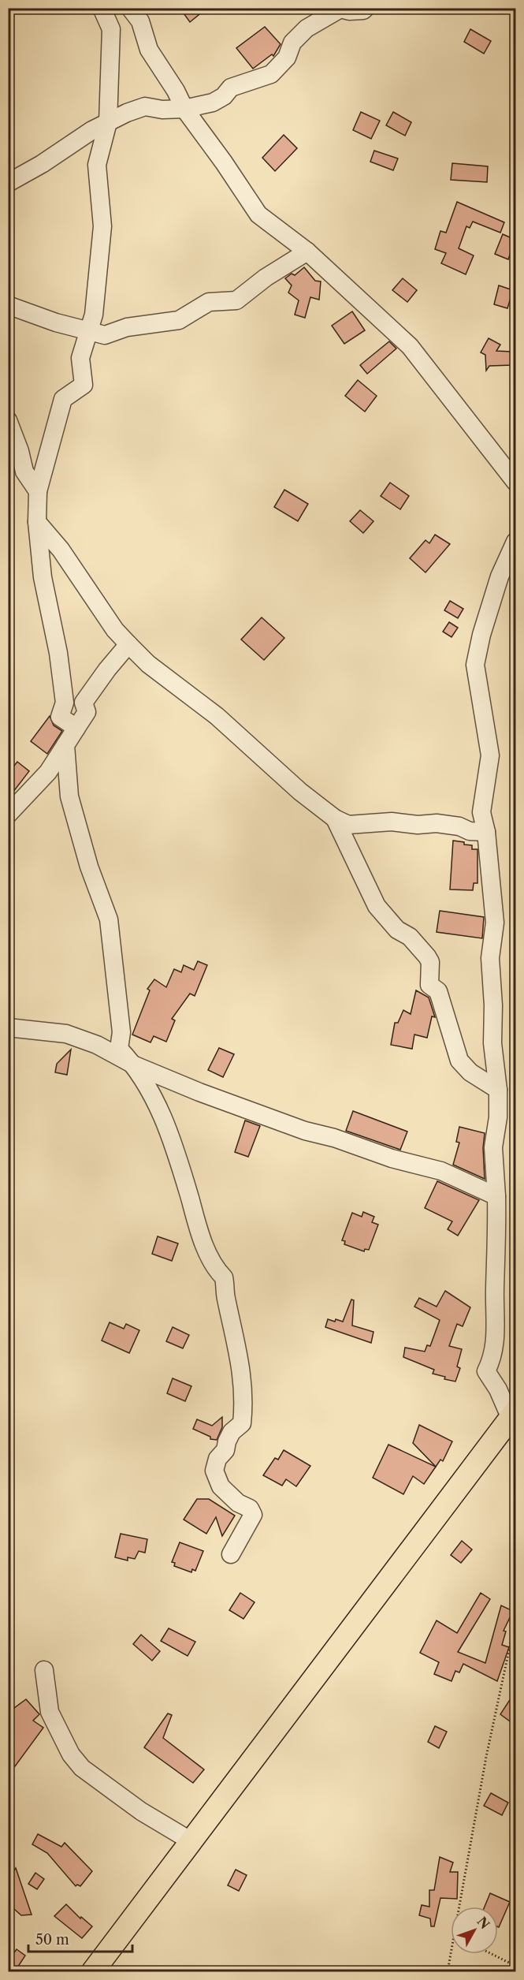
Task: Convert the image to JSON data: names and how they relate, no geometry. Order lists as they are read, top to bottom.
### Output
{
  "scale_bar": "50 m",
  "north": "top right"
}
